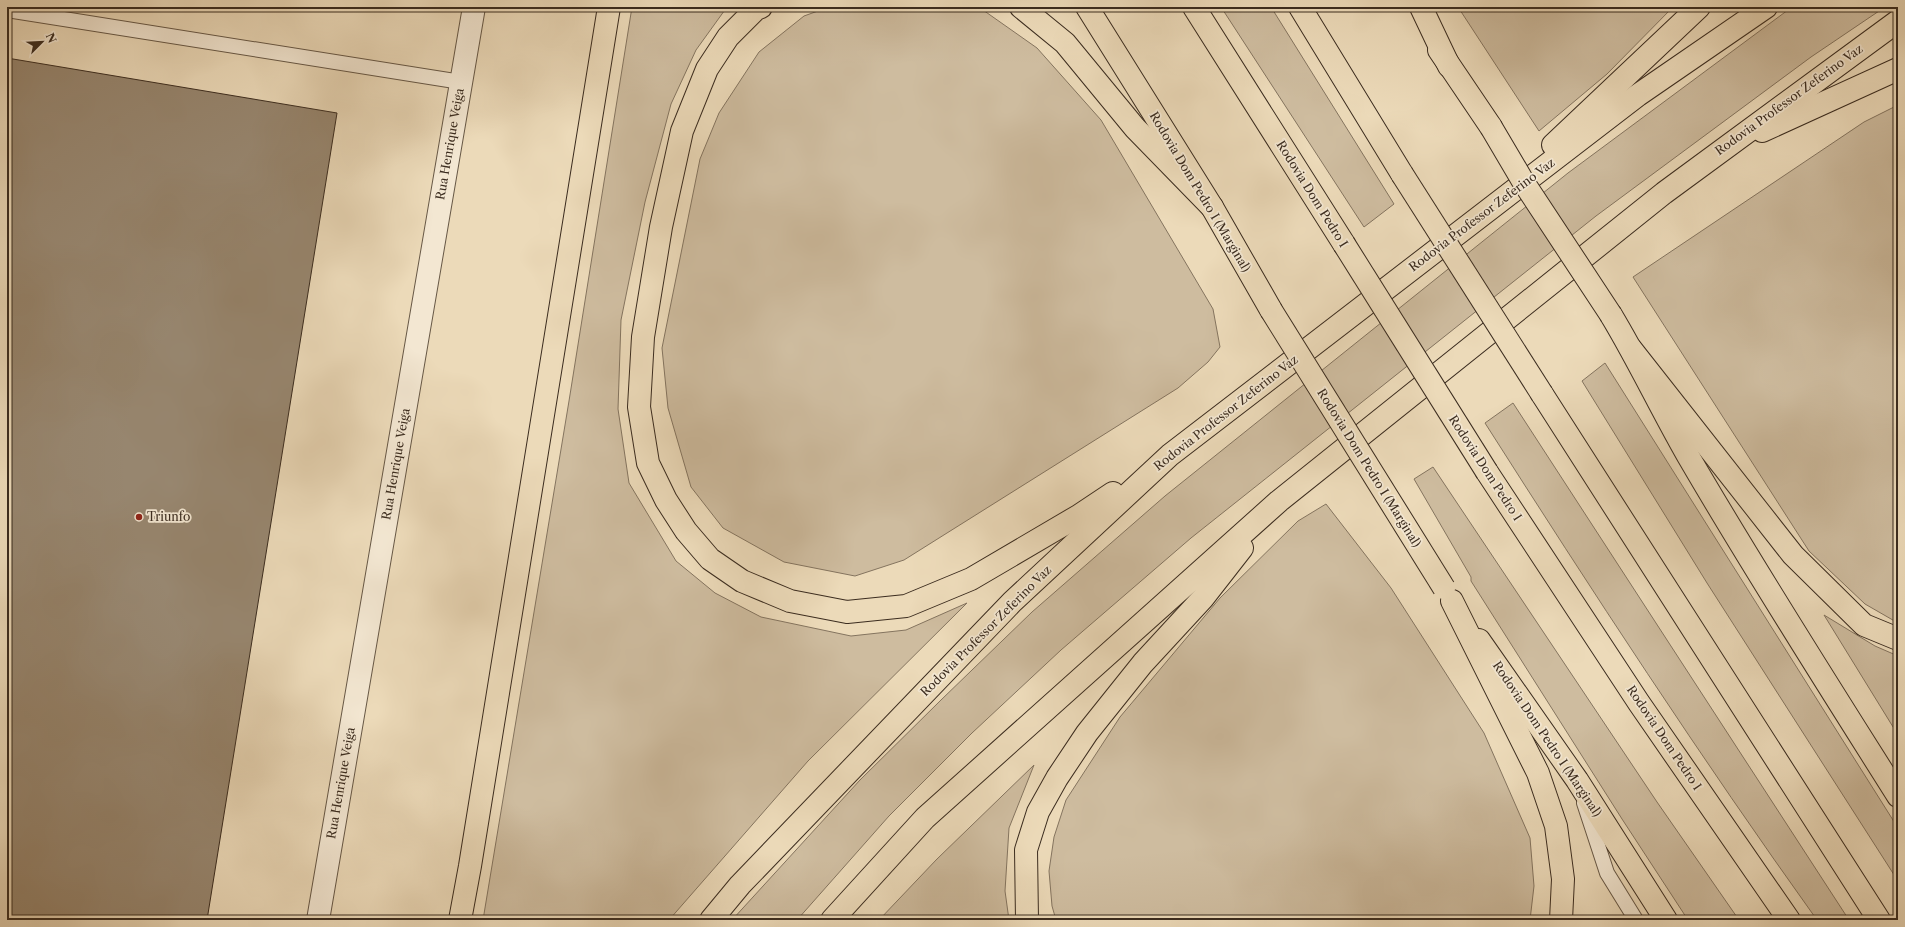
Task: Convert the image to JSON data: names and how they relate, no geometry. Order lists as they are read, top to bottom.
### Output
{
  "streets": {
    "highway": ["Rodovia Professor Zeferino Vaz", "Rodovia Dom Pedro I (Marginal)", "Rodovia Dom Pedro I"],
    "street": ["Rua Henrique Veiga"]
  },
  "places": ["Triunfo"],
  "north": "top right"
}
